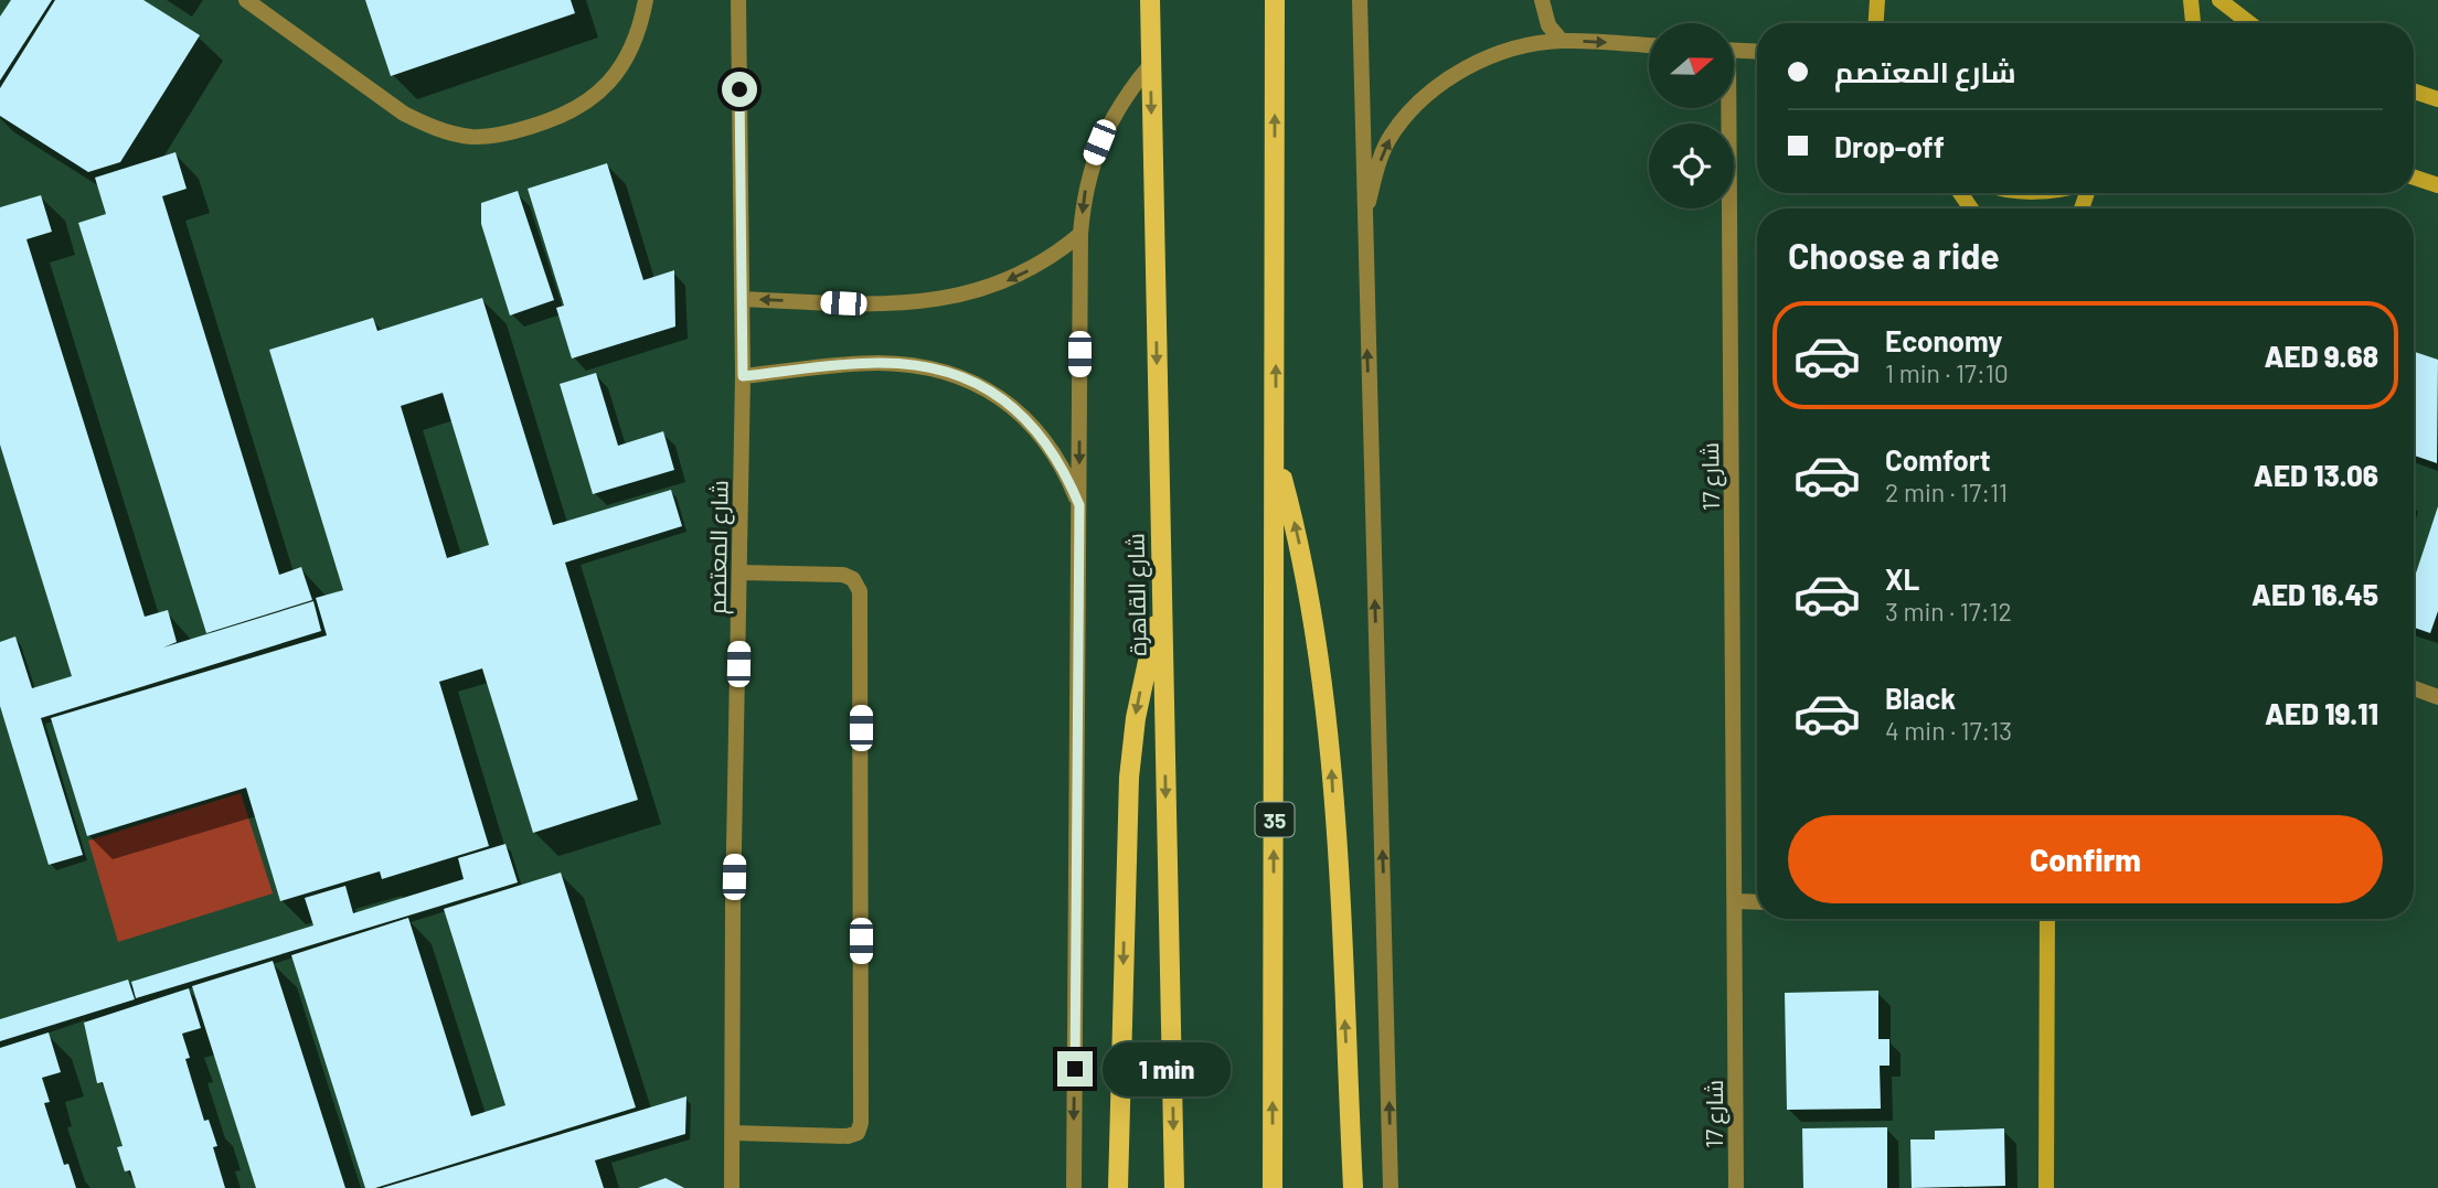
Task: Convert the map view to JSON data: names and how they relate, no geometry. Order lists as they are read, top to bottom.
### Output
{
  "streets": {
    "main road": ["شارع القاهرة", "35"],
    "street": ["شارع 17", "شارع المعتصم"]
  },
  "north": "right",
  "page": {
    "banner": ["شارع المعتصم", "Drop-off"],
    "heading": "Choose a ride",
    "list": [
      {
        "name": "Economy",
        "note": "1 min · 17:10",
        "value": "AED 9.68"
      },
      {
        "name": "Comfort",
        "note": "2 min · 17:11",
        "value": "AED 13.06"
      },
      {
        "name": "XL",
        "note": "3 min · 17:12",
        "value": "AED 16.45"
      },
      {
        "name": "Black",
        "note": "4 min · 17:13",
        "value": "AED 19.11"
      }
    ],
    "buttons": "Confirm",
    "bubble": "1 min"
  }
}
